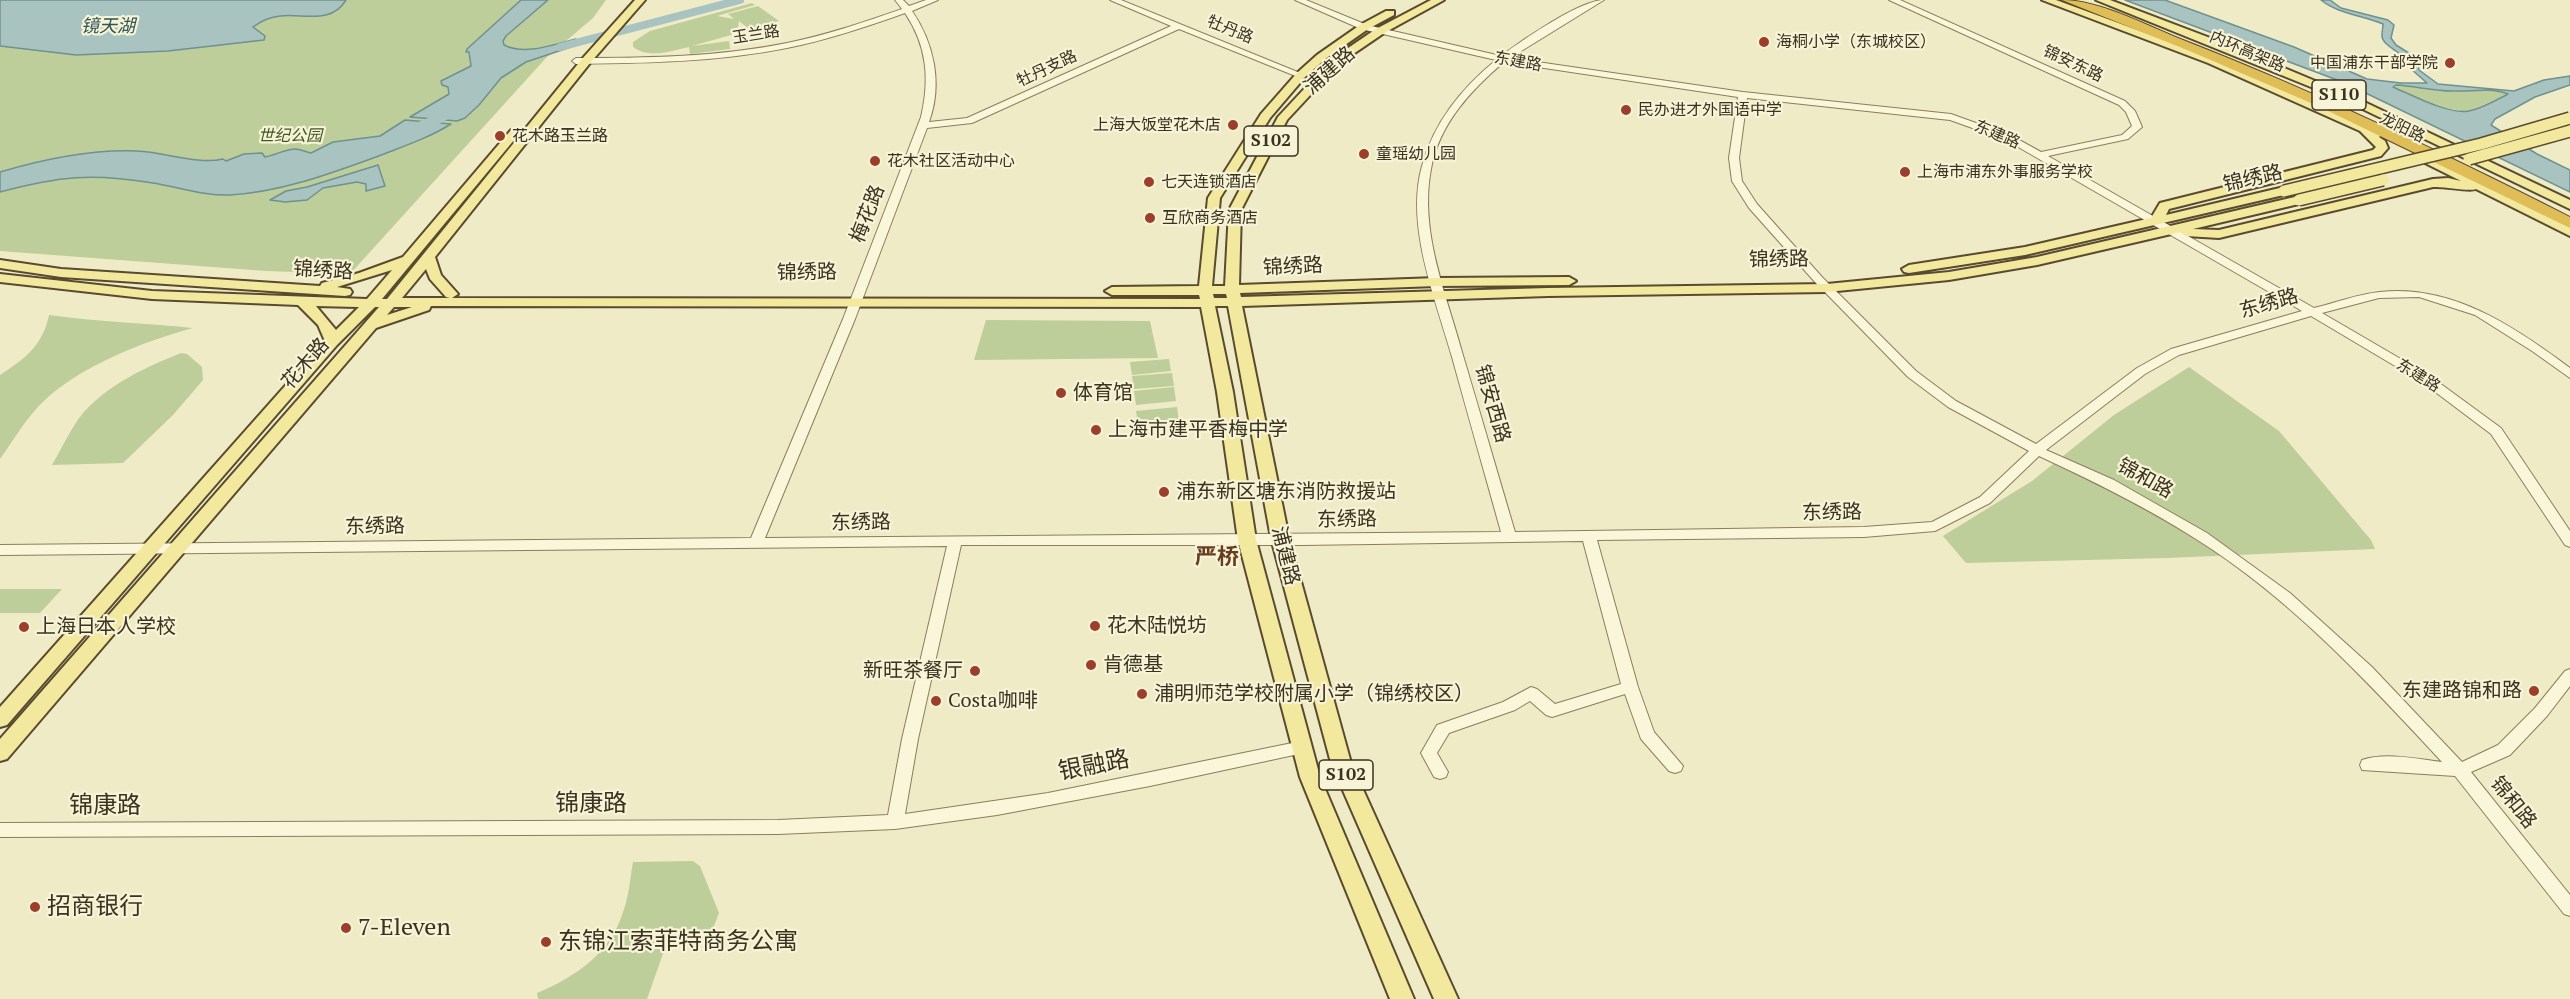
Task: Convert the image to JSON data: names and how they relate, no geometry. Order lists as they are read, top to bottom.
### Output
{
  "streets": {
    "highway": ["内环高架路"],
    "main road": [
      "浦建路",
      "S110",
      "龙阳路",
      "S102",
      "锦绣路",
      "花木路"
    ],
    "street": [
      "牡丹路",
      "玉兰路",
      "东建路",
      "锦安东路",
      "牡丹支路",
      "梅花路",
      "东绣路",
      "锦安西路",
      "锦和路",
      "银融路",
      "锦康路"
    ]
  },
  "crossings": [
    ["牡丹路", "牡丹支路"],
    ["牡丹路", "浦建路"],
    ["玉兰路", "梅花路"],
    ["玉兰路", "花木路"],
    ["东建路", "锦安东路"],
    ["东建路", "浦建路"],
    ["东建路", "锦绣路"],
    ["东建路", "东绣路"],
    ["东建路", "锦和路"],
    ["牡丹支路", "梅花路"],
    ["浦建路", "锦绣路"],
    ["浦建路", "东绣路"],
    ["浦建路", "银融路"],
    ["锦绣路", "梅花路"],
    ["锦绣路", "花木路"],
    ["锦绣路", "锦安西路"],
    ["锦绣路", "锦和路"],
    ["梅花路", "东绣路"],
    ["东绣路", "花木路"],
    ["东绣路", "锦安西路"],
    ["东绣路", "锦和路"],
    ["银融路", "锦康路"]
  ],
  "districts": ["严桥"],
  "water": ["镜天湖"],
  "parks": ["世纪公园"],
  "places": [
    "海桐小学（东城校区）",
    "中国浦东干部学院",
    "民办进才外国语中学",
    "上海大饭堂花木店",
    "花木路玉兰路",
    "童瑶幼儿园",
    "花木社区活动中心",
    "上海市浦东外事服务学校",
    "七天连锁酒店",
    "互欣商务酒店",
    "体育馆",
    "上海市建平香梅中学",
    "浦东新区塘东消防救援站",
    "花木陆悦坊",
    "上海日本人学校",
    "肯德基",
    "新旺茶餐厅",
    "东建路锦和路",
    "浦明师范学校附属小学（锦绣校区）",
    "Costa咖啡",
    "招商银行",
    "7-Eleven",
    "东锦江索菲特商务公寓"
  ]
}
